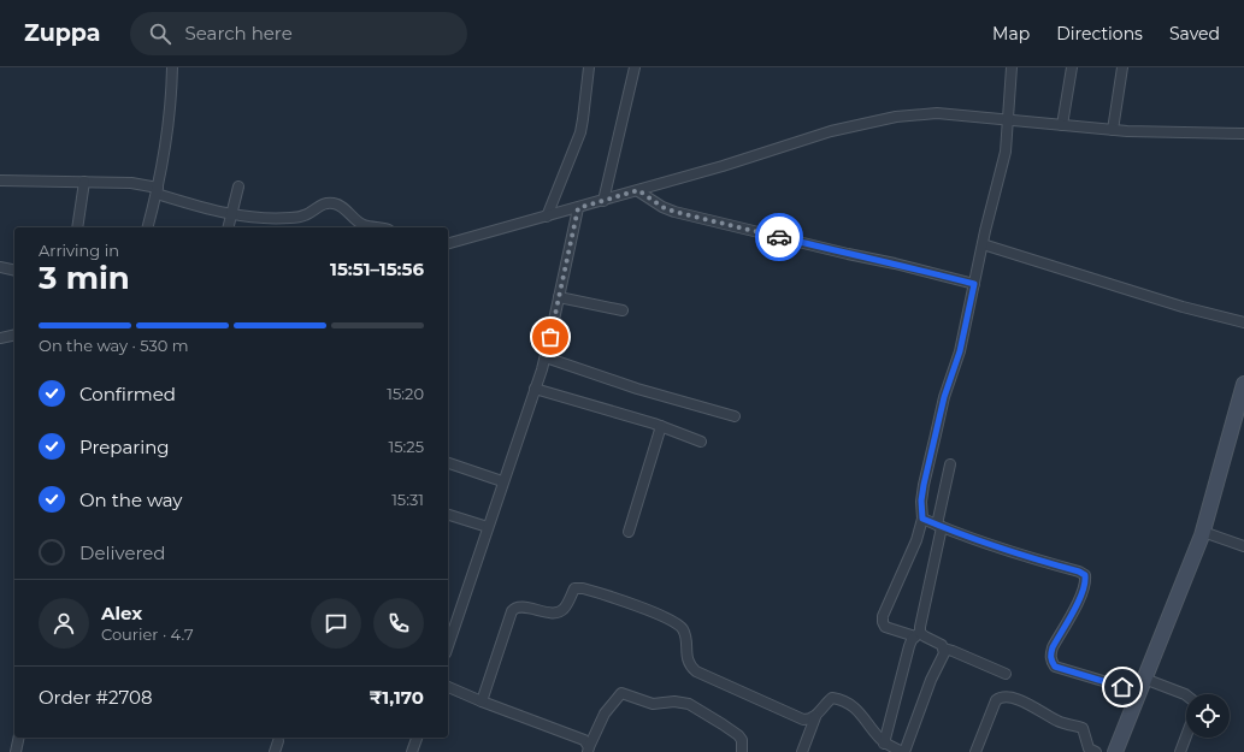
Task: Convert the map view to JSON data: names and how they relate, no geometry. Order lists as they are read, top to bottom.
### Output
{
  "page": {
    "header": "Zuppa",
    "search": "Search here",
    "nav": ["Map", "Directions", "Saved"],
    "heading": ["3 min", "Arriving in", "15:51–15:56"],
    "panel": [
      "Alex",
      "Courier · 4.7",
      "Order #2708",
      "₹1,170"
    ],
    "bar": "On the way · 530 m",
    "list": [
      ["Confirmed", "15:20"],
      ["Preparing", "15:25"],
      ["On the way", "15:31"],
      "Delivered"
    ]
  }
}
